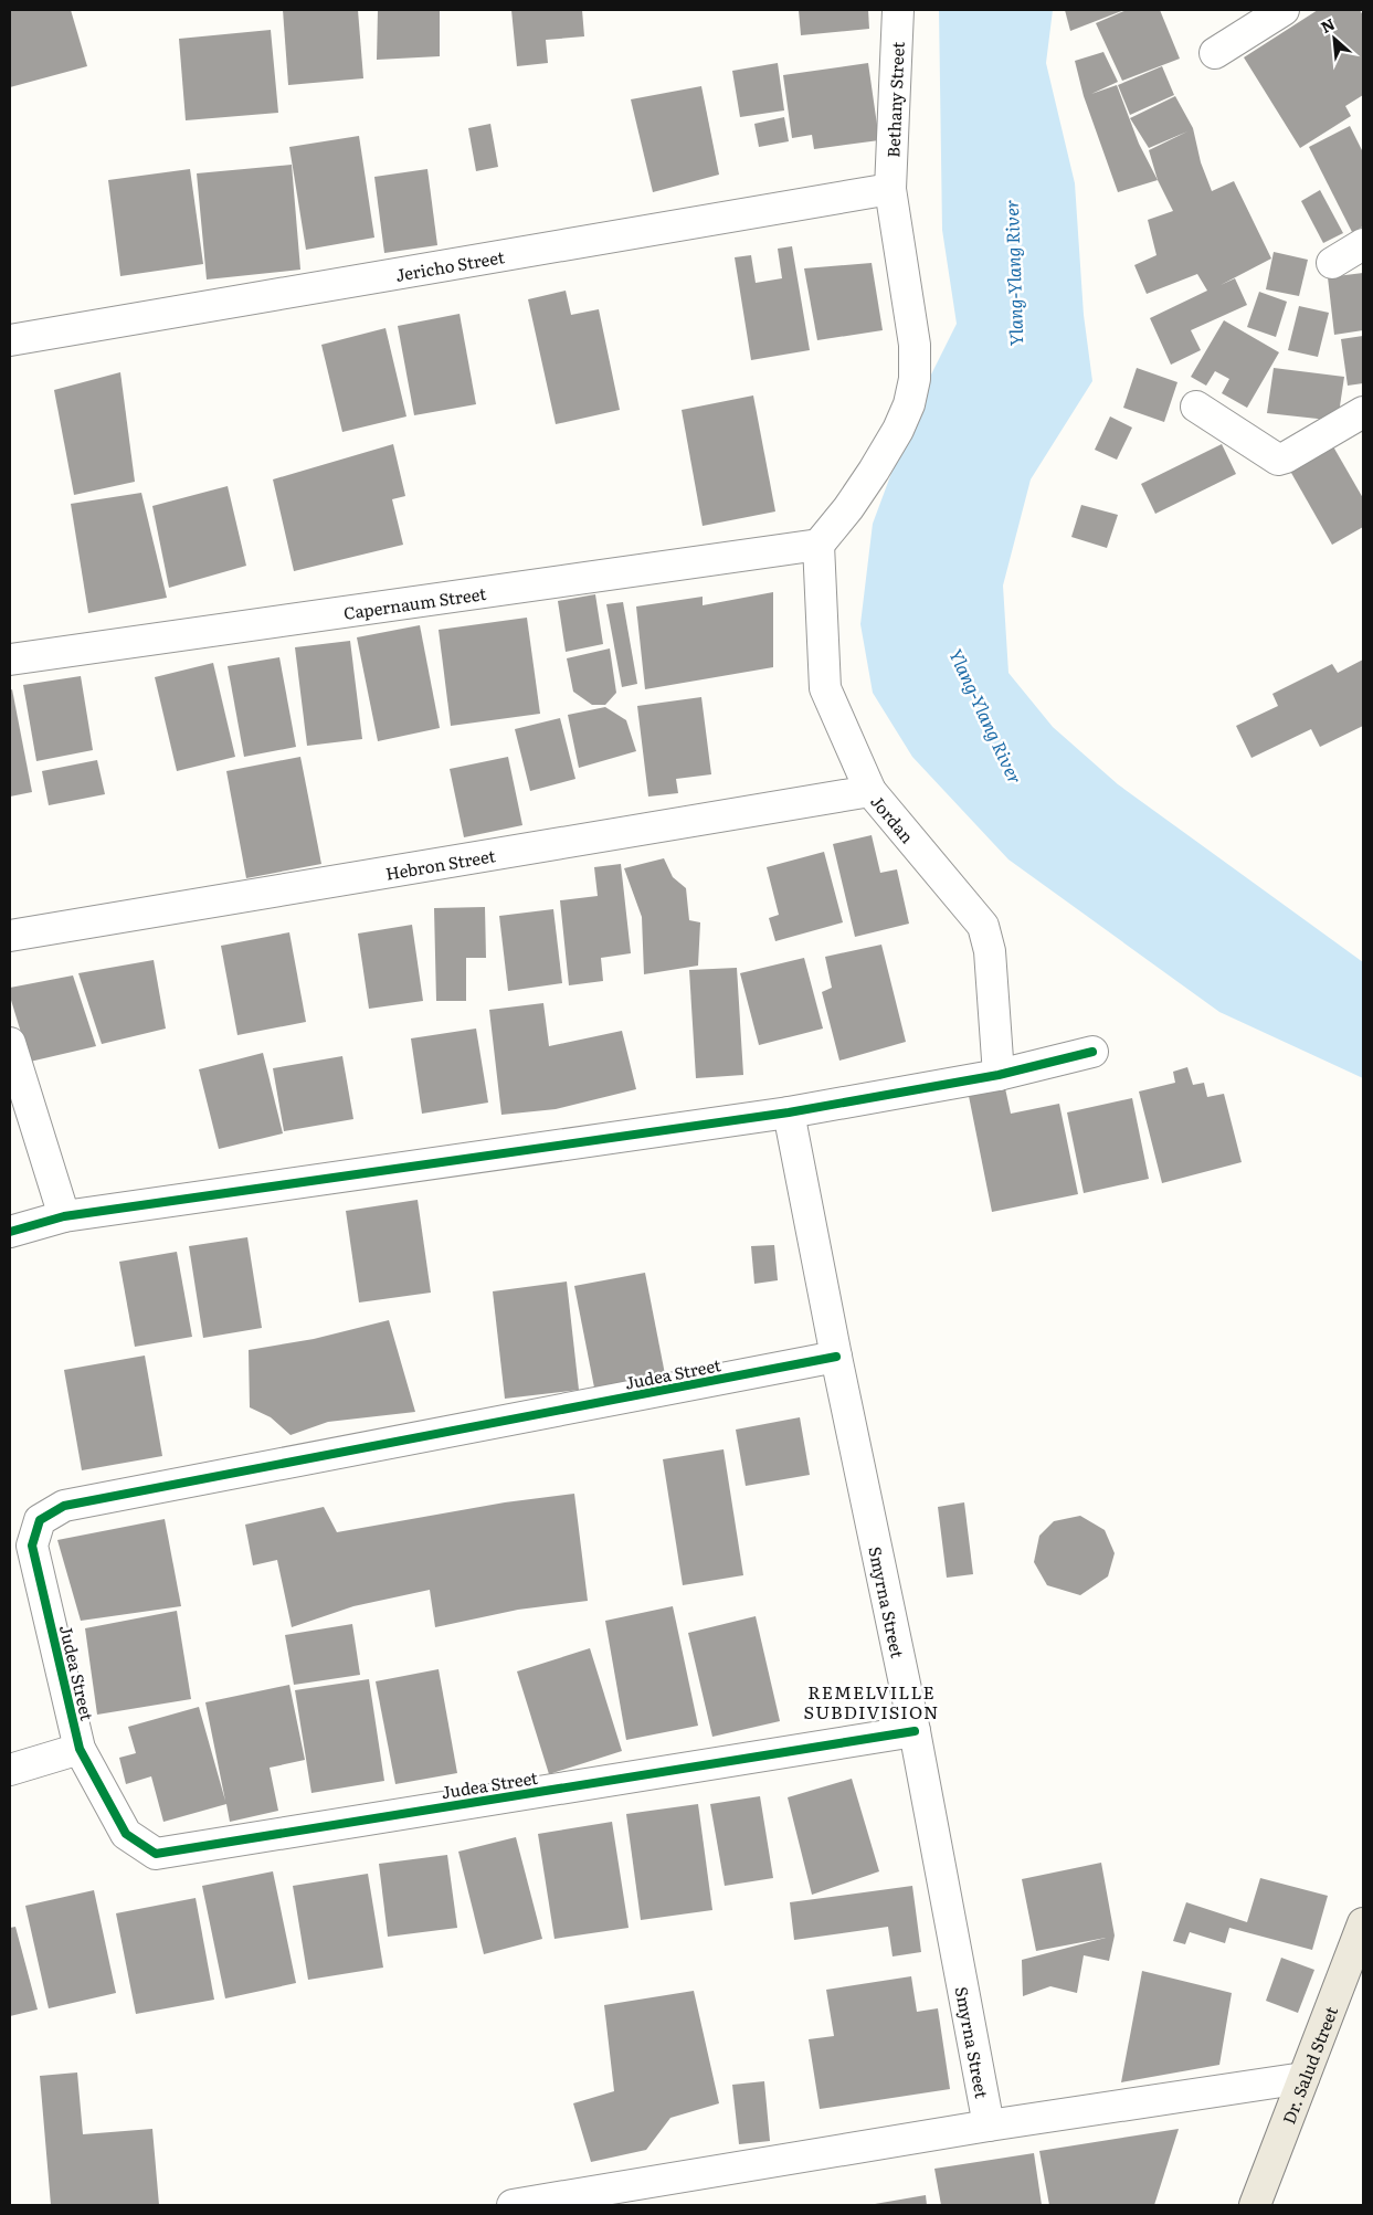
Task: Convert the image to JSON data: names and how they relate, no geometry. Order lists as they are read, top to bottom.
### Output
{
  "streets": {
    "main road": ["Dr. Salud Street"],
    "street": [
      "Bethany Street",
      "Jericho Street",
      "Capernaum Street",
      "Jordan",
      "Hebron Street",
      "Judea Street",
      "Smyrna Street"
    ]
  },
  "crossings": [
    ["Bethany Street", "Jericho Street"],
    ["Bethany Street", "Capernaum Street"],
    ["Bethany Street", "Jordan"],
    ["Capernaum Street", "Jordan"],
    ["Jordan", "Hebron Street"],
    ["Judea Street", "Smyrna Street"]
  ],
  "districts": ["REMELVILLE SUBDIVISION"],
  "water": ["Ylang-Ylang River"],
  "north": "top left"
}
